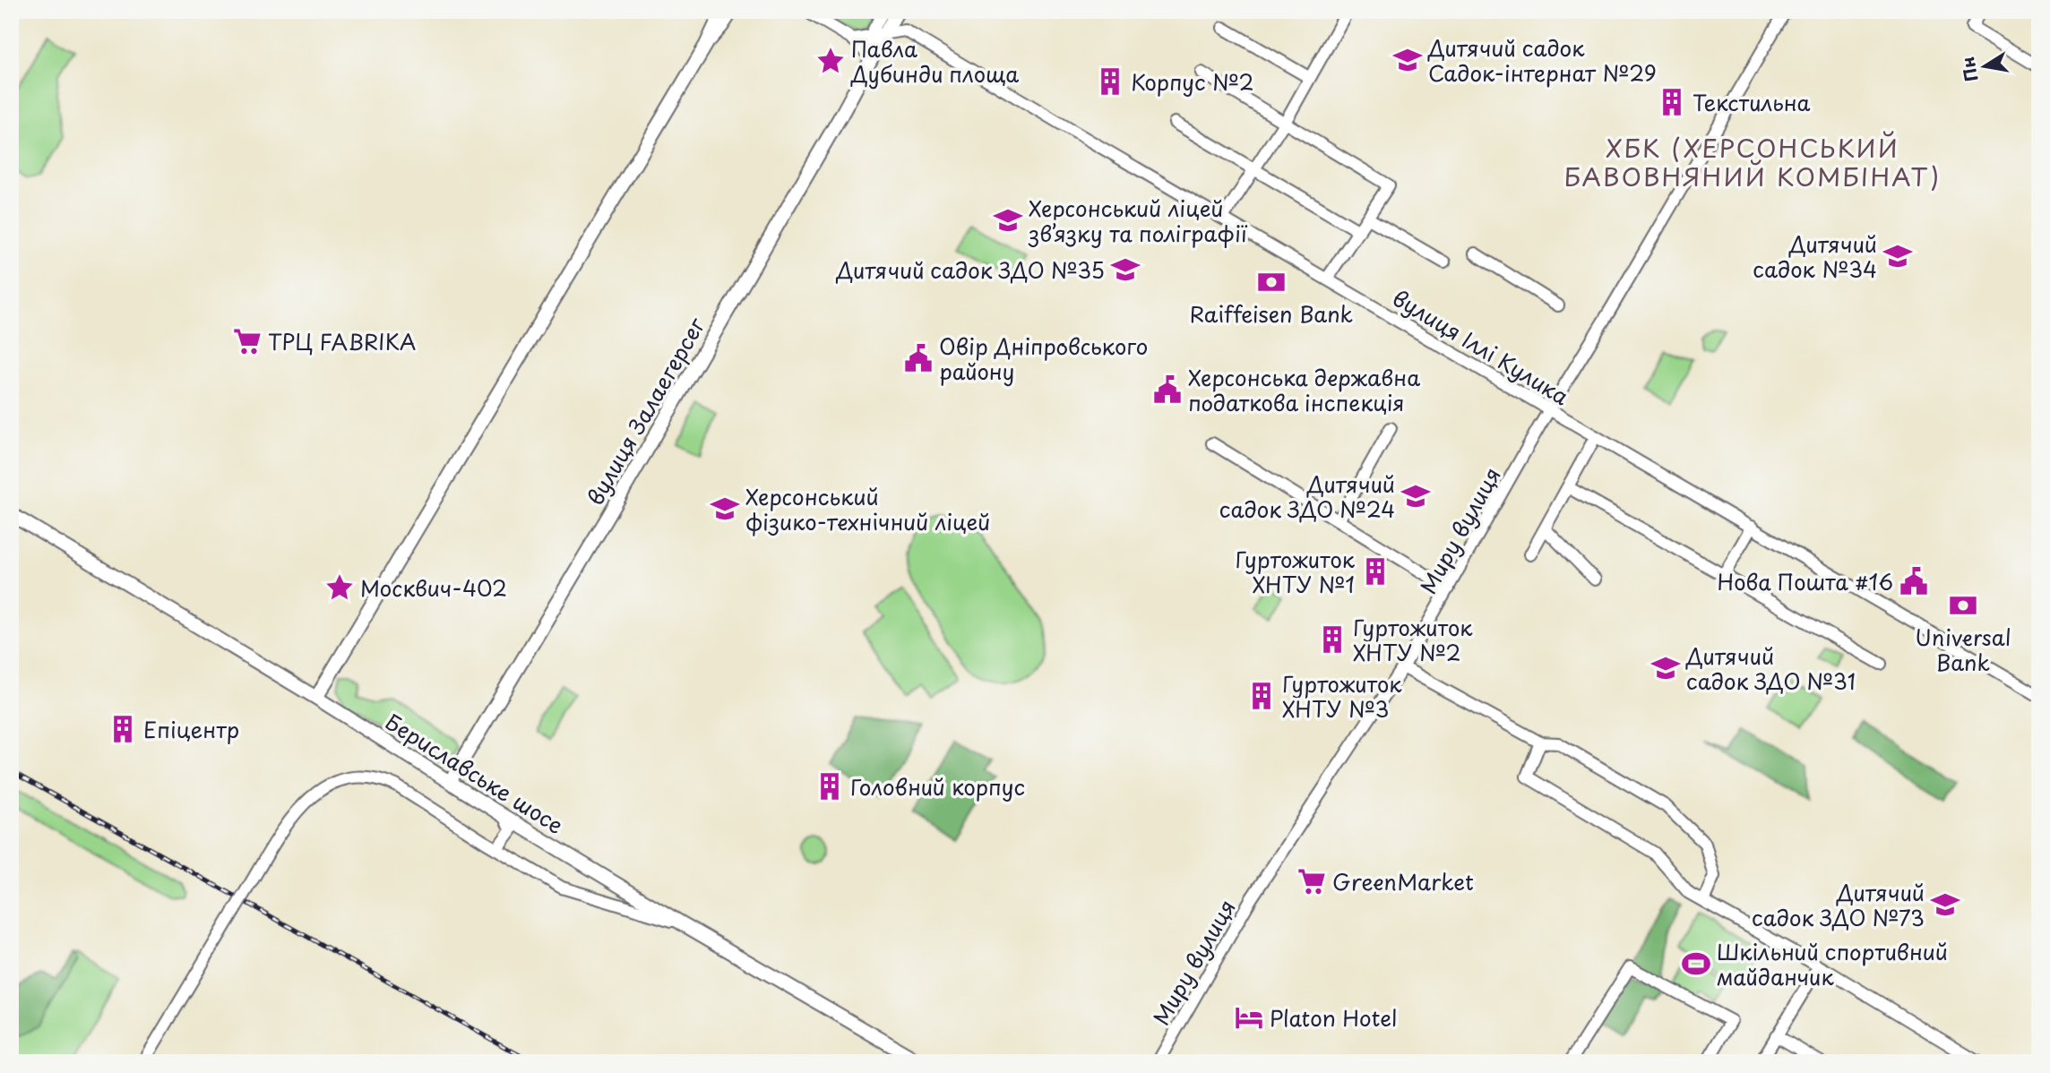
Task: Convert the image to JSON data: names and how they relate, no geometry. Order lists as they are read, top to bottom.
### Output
{
  "streets": {
    "main road": ["вулиця Залаегерсег", "Бериславське шосе"],
    "street": ["вулиця Іллі Кулика", "Миру вулиця"]
  },
  "crossings": [
    ["вулиця Іллі Кулика", "Миру вулиця"],
    ["вулиця Залаегерсег", "Бериславське шосе"]
  ],
  "districts": ["ХБК (ХЕРСОНСЬКИЙ БАВОВНЯНИЙ КОМБІНАТ)"],
  "places": {
    "school or university": [
      "Дитячий садок Садок-інтернат №29",
      "Херсонський ліцей зв’язку та поліграфії",
      "Дитячий садок №34",
      "Дитячий садок ЗДО №35",
      "Дитячий садок ЗДО №24",
      "Херсонський фізико-технічний ліцей",
      "Дитячий садок ЗДО №31",
      "Дитячий садок ЗДО №73"
    ],
    "place": ["Павла Дубинди площа", "Москвич-402"],
    "building": [
      "Корпус №2",
      "Текстильна",
      "Гуртожиток ХНТУ №1",
      "Гуртожиток ХНТУ №2",
      "Гуртожиток ХНТУ №3",
      "Епіцентр",
      "Головний корпус"
    ],
    "bank": ["Raiffeisen Bank", "Universal Bank"],
    "supermarket": ["ТРЦ FABRIKA", "GreenMarket"],
    "public building": ["Овір Дніпровського району", "Херсонська державна податкова інспекція", "Нова Пошта #16"],
    "sports": ["Шкільний спортивний майданчик"],
    "hotel": ["Platon Hotel"]
  },
  "north": "left"
}
